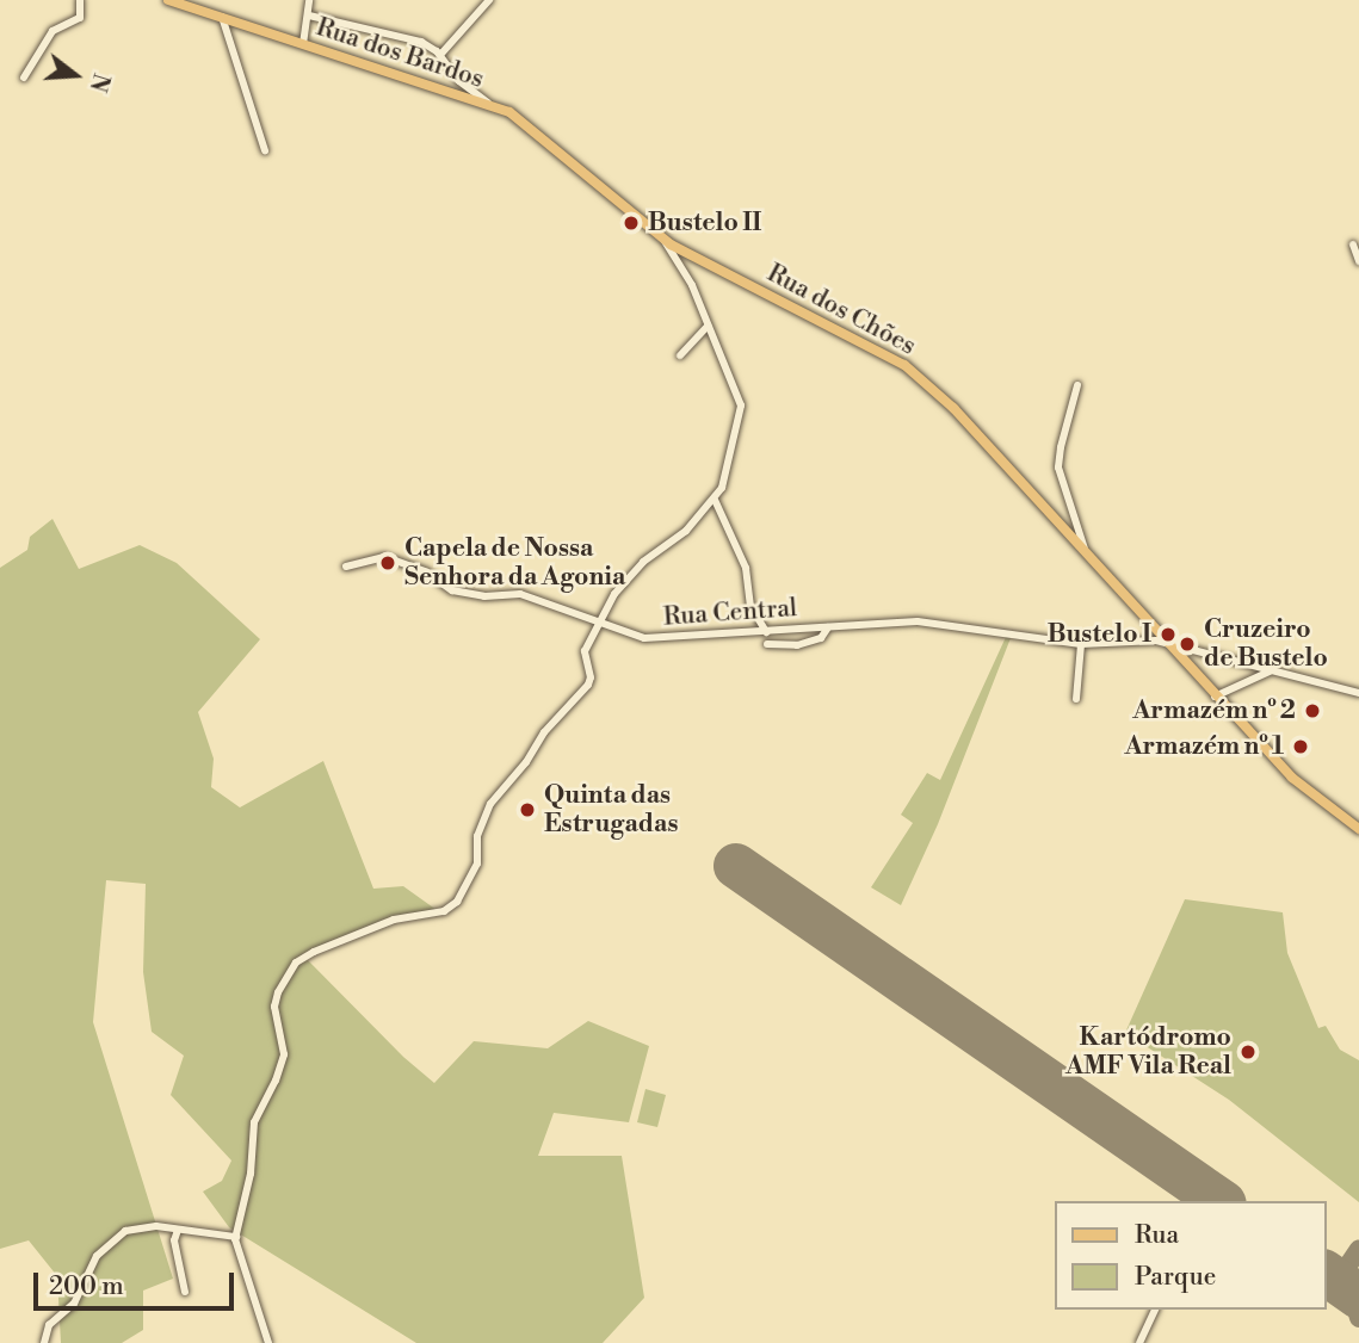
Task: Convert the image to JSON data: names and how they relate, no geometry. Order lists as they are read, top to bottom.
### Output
{
  "streets": {
    "main road": ["Rua dos Bardos", "Rua dos Chões"],
    "street": ["Rua Central"]
  },
  "crossings": [
    ["Rua dos Bardos", "Rua dos Chões"],
    ["Rua dos Chões", "Rua Central"]
  ],
  "places": [
    "Bustelo II",
    "Capela de Nossa Senhora da Agonia",
    "Bustelo I",
    "Cruzeiro de Bustelo",
    "Armazém nº 2",
    "Armazém nº 1",
    "Quinta das Estrugadas",
    "Kartódromo AMF Vila Real"
  ],
  "legend": ["Rua", "Parque"],
  "scale_bar": "200 m",
  "north": "right"
}
